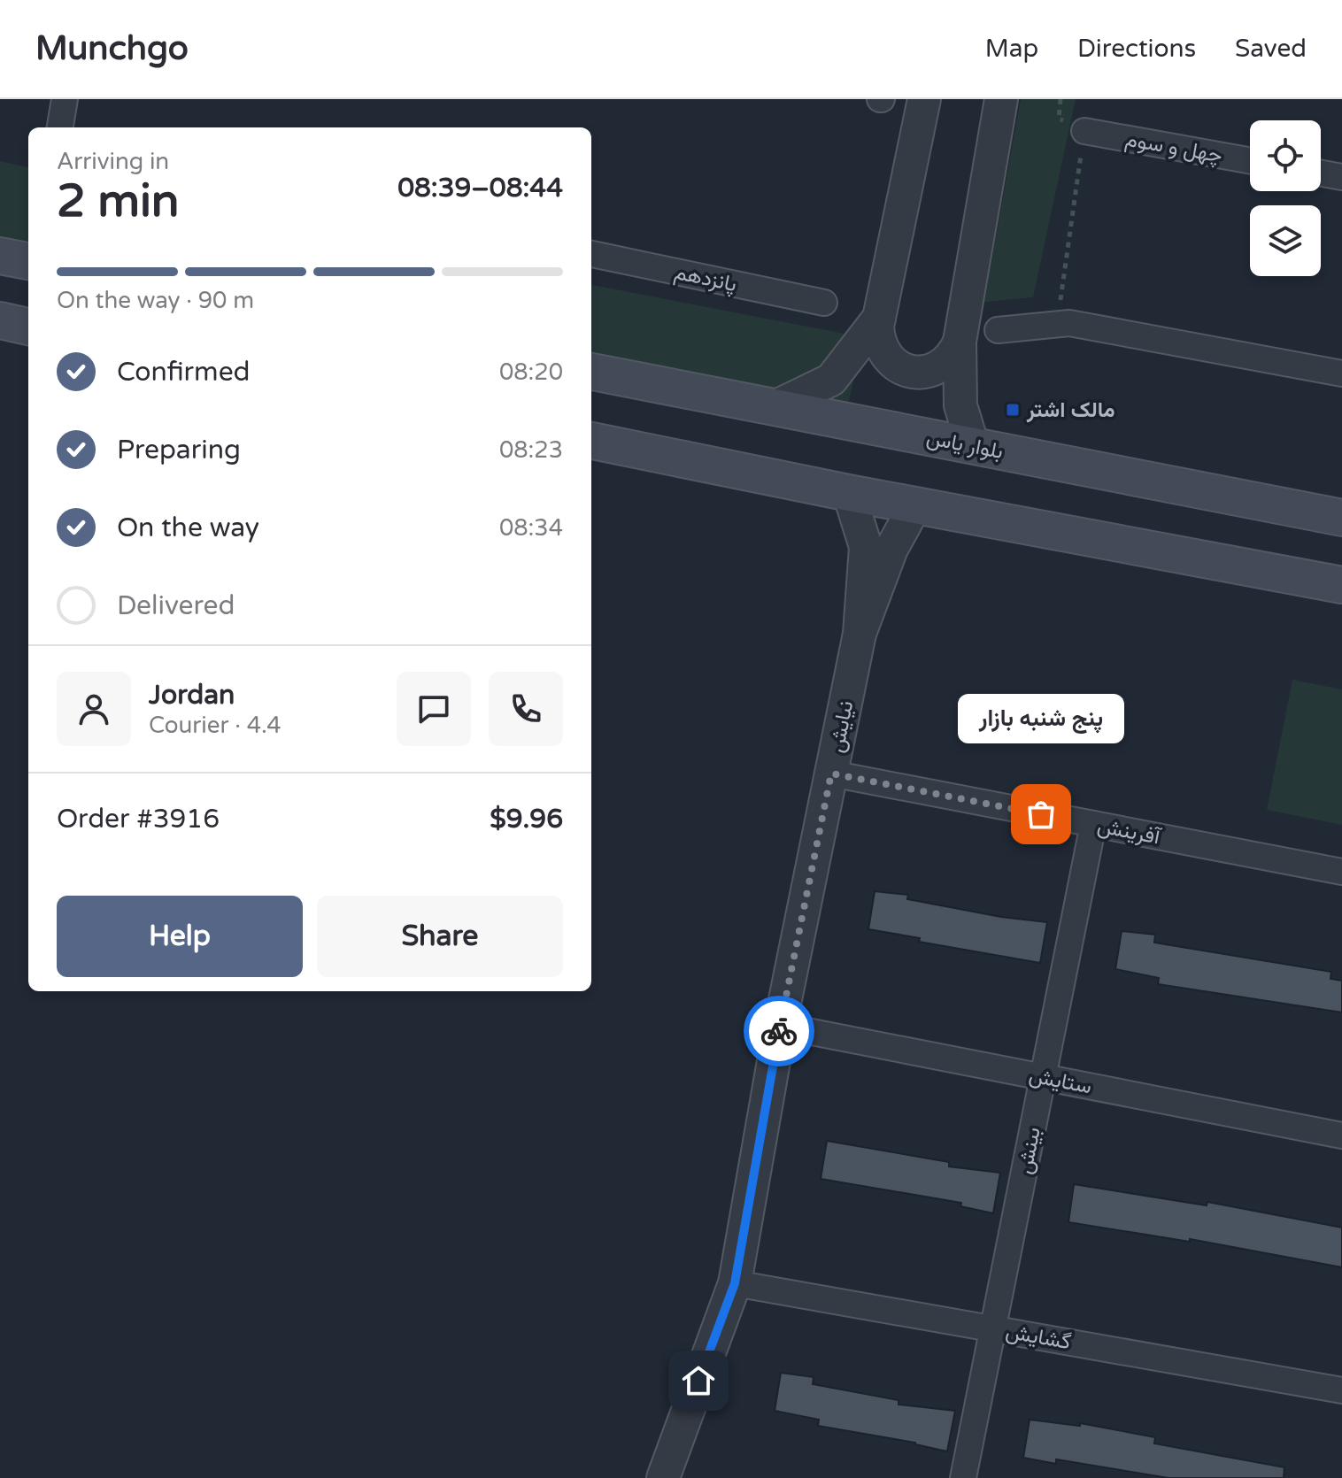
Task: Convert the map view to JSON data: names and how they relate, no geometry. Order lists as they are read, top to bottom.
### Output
{
  "streets": {
    "main road": ["بلوار یاس"],
    "street": [
      "چهل و سوم",
      "پانزدهم",
      "نیایش",
      "آفرینش",
      "ستایش",
      "بینش",
      "گشایش"
    ]
  },
  "crossings": [
    ["نیایش", "آفرینش"],
    ["نیایش", "ستایش"],
    ["نیایش", "گشایش"],
    ["آفرینش", "بینش"],
    ["ستایش", "بینش"],
    ["بینش", "گشایش"]
  ],
  "places": {
    "transit": ["مالک اشتر"],
    "other": ["پنج شنبه بازار"]
  },
  "page": {
    "header": "Munchgo",
    "nav": ["Map", "Directions", "Saved"],
    "heading": ["2 min", "Arriving in", "08:39–08:44"],
    "panel": [
      "Jordan",
      "Courier · 4.4",
      "Order #3916",
      "$9.96"
    ],
    "bar": "On the way · 90 m",
    "list": [
      ["Confirmed", "08:20"],
      ["Preparing", "08:23"],
      ["On the way", "08:34"],
      "Delivered"
    ],
    "bubble": "پنج شنبه بازار",
    "buttons": ["Help", "Share"]
  }
}
